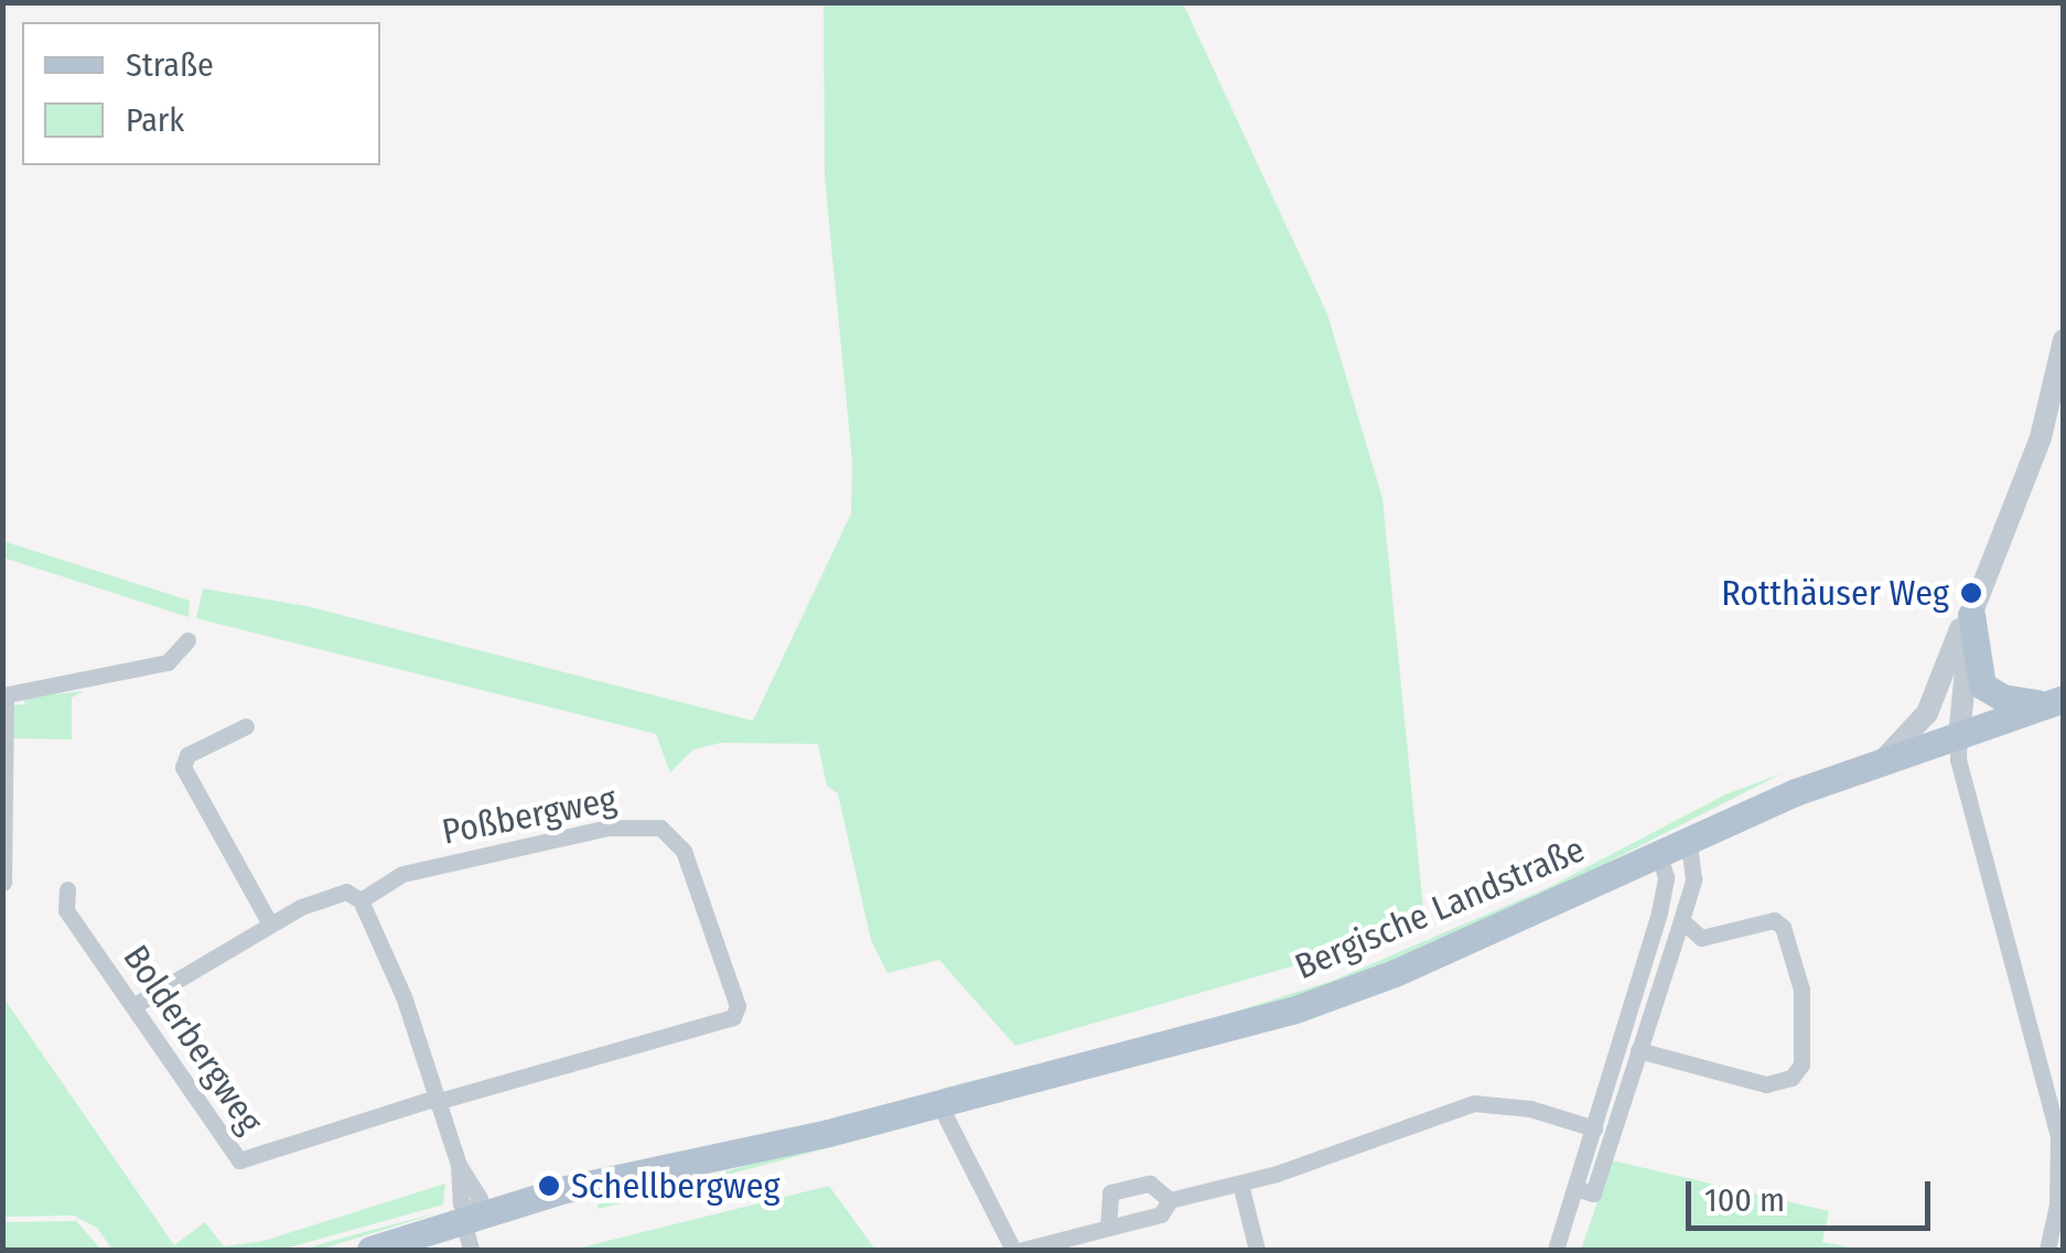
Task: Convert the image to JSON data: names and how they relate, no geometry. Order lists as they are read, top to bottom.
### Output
{
  "streets": {
    "main road": ["Bergische Landstraße"],
    "street": ["Poßbergweg", "Bolderbergweg"]
  },
  "crossings": [
    ["Poßbergweg", "Bolderbergweg"]
  ],
  "places": ["Rotthäuser Weg", "Schellbergweg"],
  "legend": ["Straße", "Park"],
  "scale_bar": "100 m"
}
